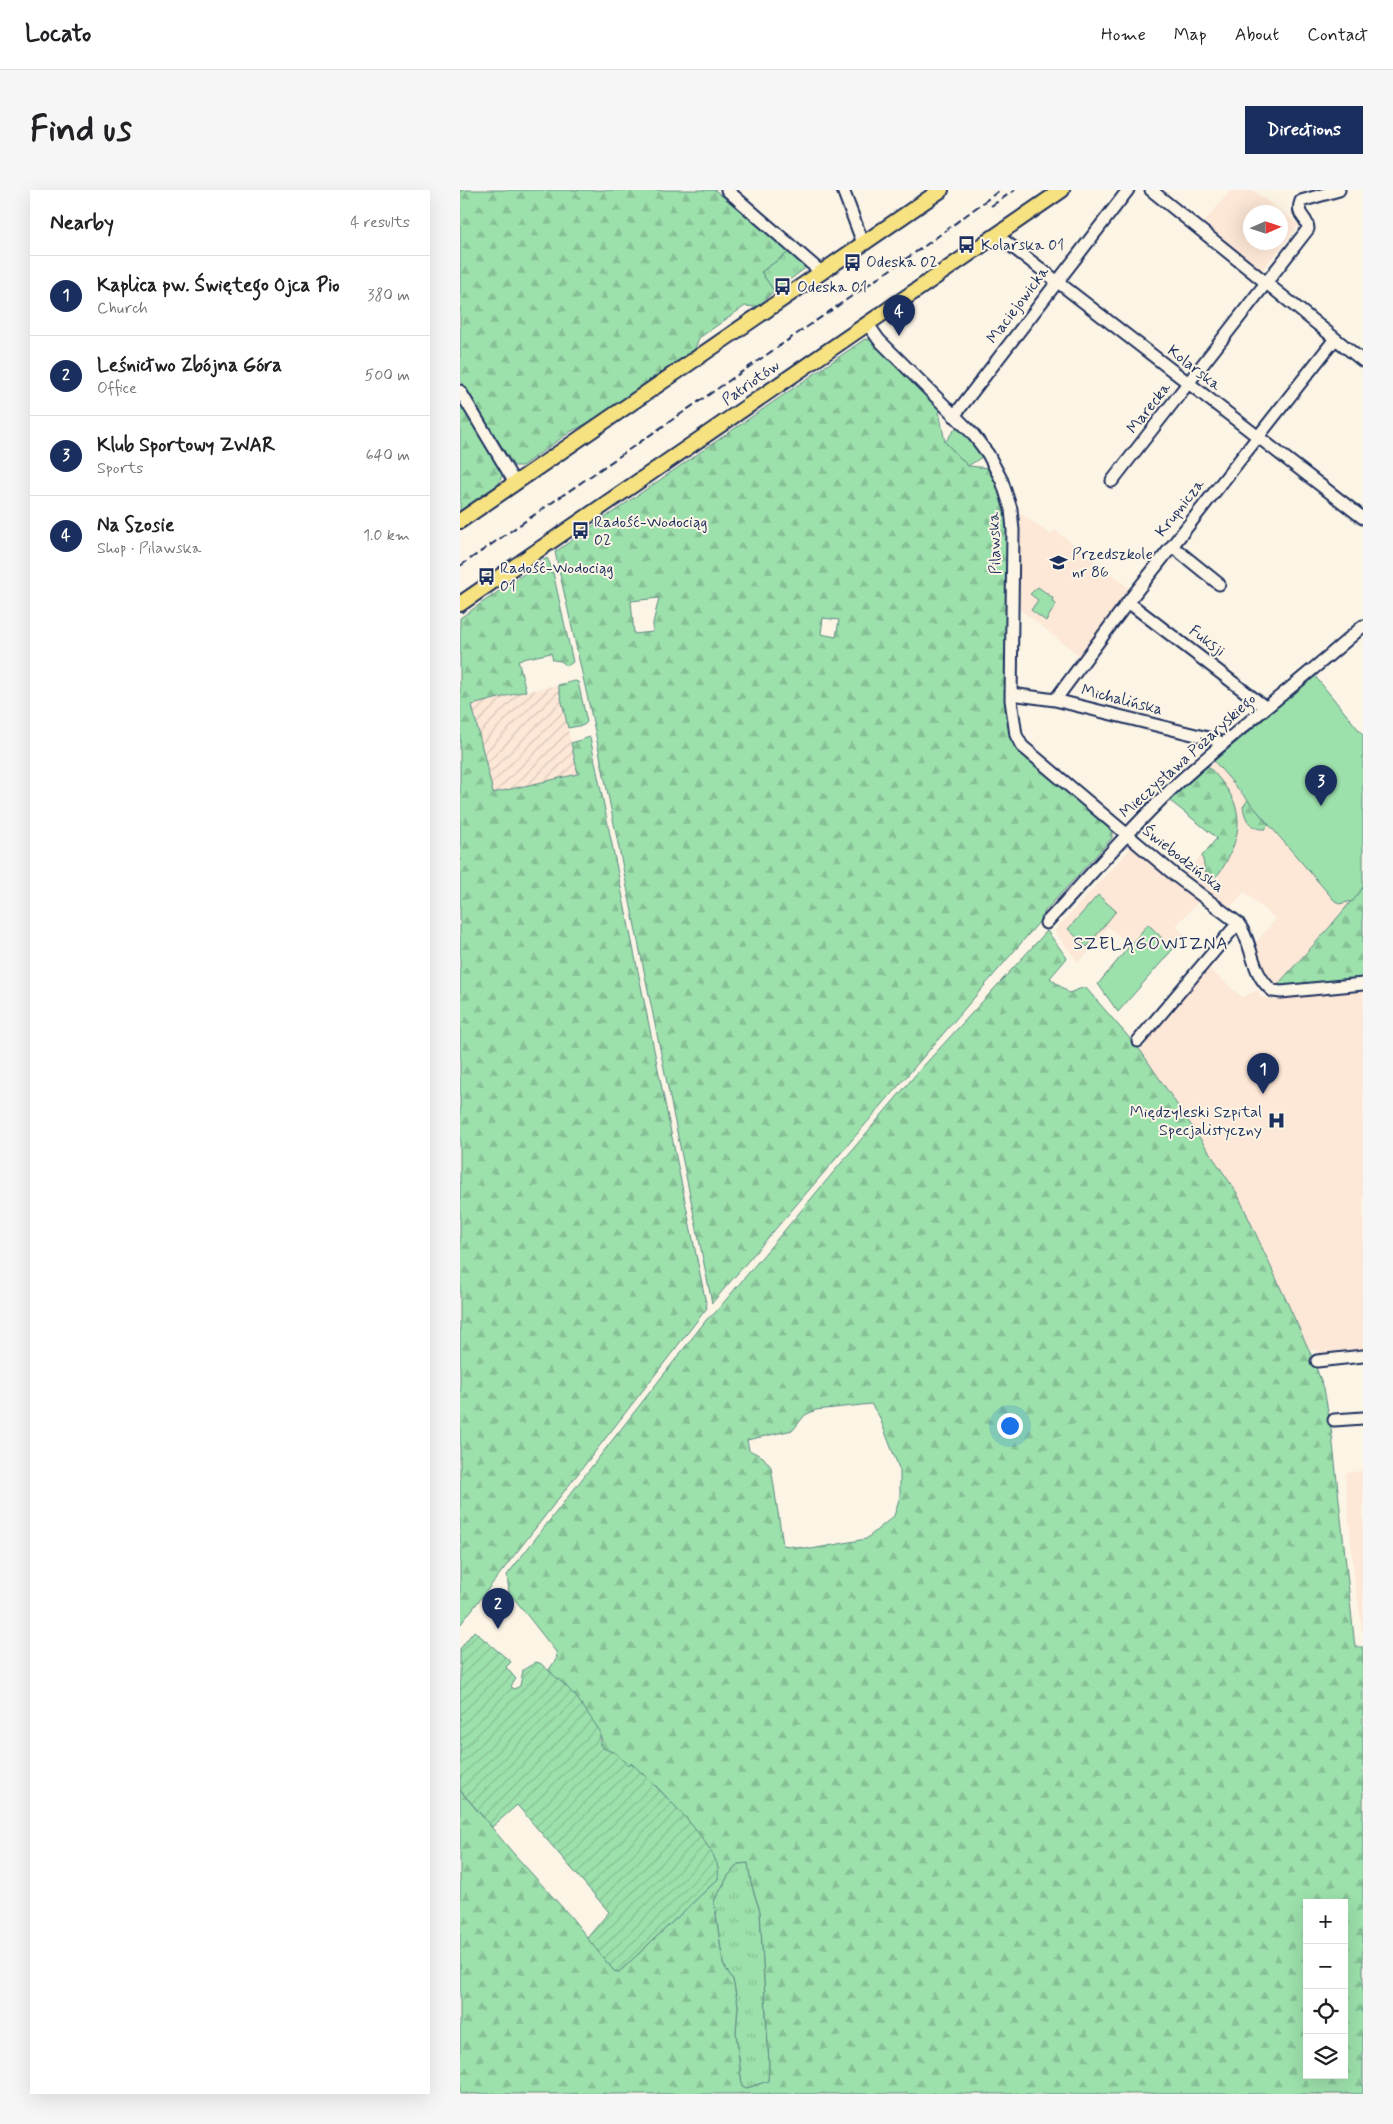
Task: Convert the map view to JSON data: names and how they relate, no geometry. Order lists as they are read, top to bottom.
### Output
{
  "streets": {
    "main road": ["Patriotów"],
    "street": [
      "Maciejowicka",
      "Kolarska",
      "Marecka",
      "Krupnicza",
      "Pilawska",
      "Fuksji",
      "Michalińska",
      "Mieczysława Pożaryskiego",
      "Świebodzińska"
    ]
  },
  "crossings": [
    ["Maciejowicka", "Kolarska"],
    ["Maciejowicka", "Pilawska"],
    ["Kolarska", "Marecka"],
    ["Kolarska", "Krupnicza"],
    ["Patriotów", "Pilawska"],
    ["Krupnicza", "Fuksji"],
    ["Krupnicza", "Michalińska"],
    ["Pilawska", "Michalińska"],
    ["Pilawska", "Świebodzińska"],
    ["Fuksji", "Mieczysława Pożaryskiego"],
    ["Michalińska", "Mieczysława Pożaryskiego"],
    ["Michalińska", "Świebodzińska"],
    ["Mieczysława Pożaryskiego", "Świebodzińska"]
  ],
  "districts": ["SZELĄGOWIZNA"],
  "places": {
    "bus stop": [
      "Kolarska 01",
      "Odeska 02",
      "Odeska 01",
      "Radość-Wodociąg 02",
      "Radość-Wodociąg 01"
    ],
    "school or university": ["Przedszkole nr 86"],
    "hospital": ["Międzyleski Szpital Specjalistyczny"]
  },
  "north": "right",
  "page": {
    "header": "Locato",
    "nav": [
      "Home",
      "Map",
      "About",
      "Contact"
    ],
    "buttons": "Directions",
    "title": "Find us",
    "heading": ["Nearby", "4 results"],
    "list": [
      {
        "mark": "1",
        "name": "Kaplica pw. Świętego Ojca Pio",
        "note": "Church",
        "value": "380 m"
      },
      {
        "mark": "2",
        "name": "Leśnictwo Zbójna Góra",
        "note": "Office",
        "value": "500 m"
      },
      {
        "mark": "3",
        "name": "Klub Sportowy ZWAR",
        "note": "Sports",
        "value": "640 m"
      },
      {
        "mark": "4",
        "name": "Na Szosie",
        "note": "Shop · Pilawska",
        "value": "1.0 km"
      }
    ],
    "pins": [
      "4",
      "3",
      "1",
      "2"
    ],
    "map_buttons": ["+", "−"]
  }
}
